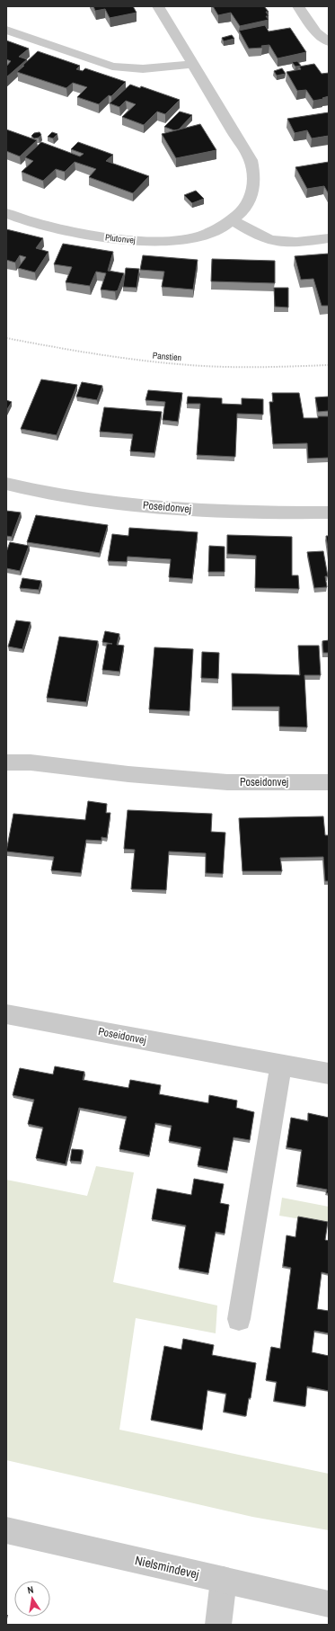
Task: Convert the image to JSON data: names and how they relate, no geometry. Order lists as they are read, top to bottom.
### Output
{
  "streets": {
    "street": ["Plutonvej", "Poseidonvej", "Nielsmindevej"],
    "path": ["Panstien"]
  },
  "north": "top"
}
